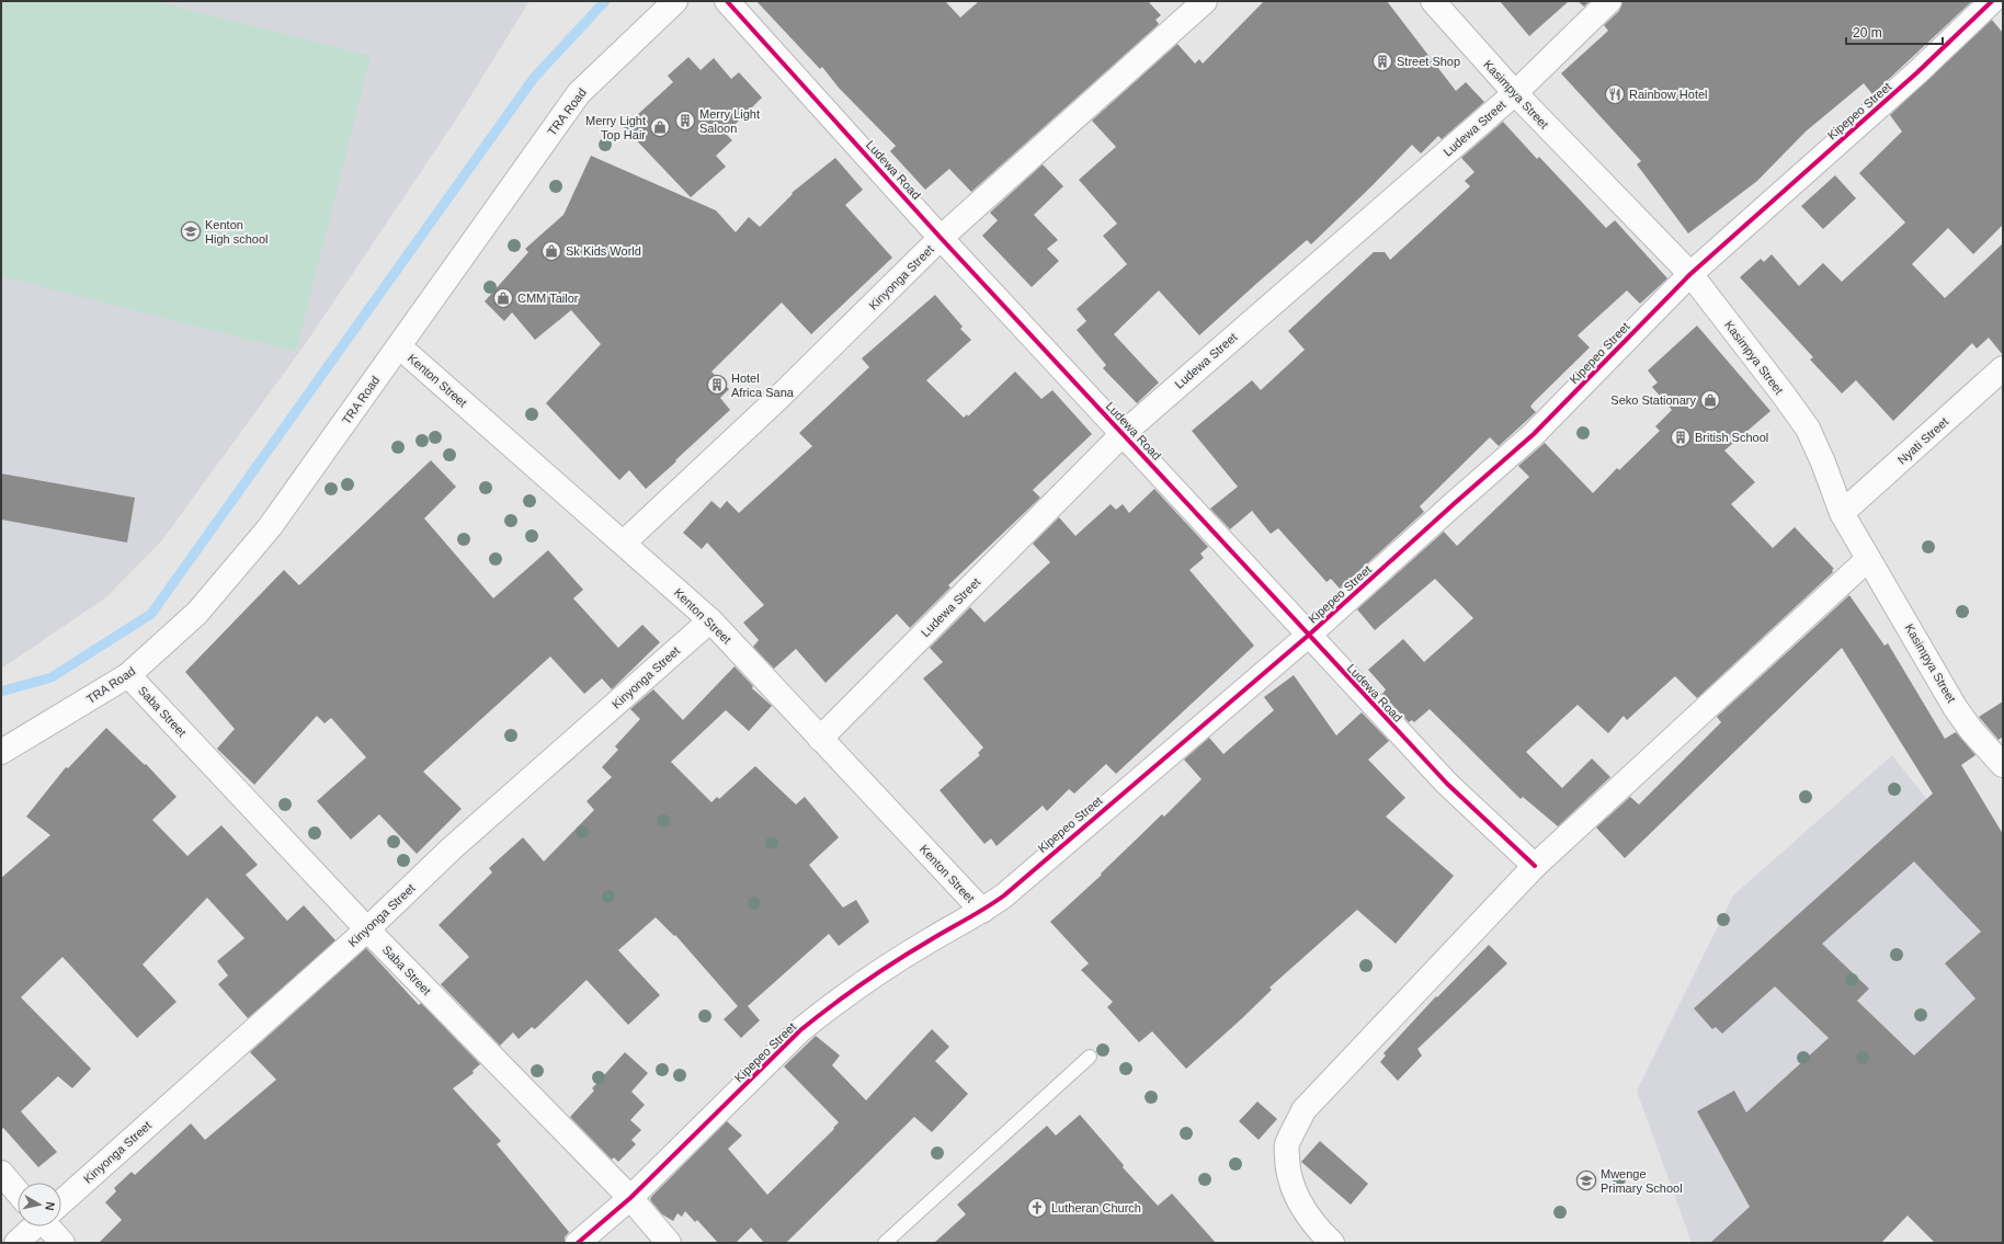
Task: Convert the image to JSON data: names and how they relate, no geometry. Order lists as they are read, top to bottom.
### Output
{
  "streets": {
    "street": [
      "Kasimpya Street",
      "Kipepeo Street",
      "TRA Road",
      "Ludewa Street",
      "Ludewa Road",
      "Kinyonga Street",
      "Kenton Street",
      "Nyati Street",
      "Saba Street"
    ]
  },
  "crossings": [
    ["Kasimpya Street", "Kipepeo Street"],
    ["Kasimpya Street", "Ludewa Street"],
    ["Kasimpya Street", "Nyati Street"],
    ["Kipepeo Street", "Ludewa Road"],
    ["Kipepeo Street", "Kenton Street"],
    ["Kipepeo Street", "Saba Street"],
    ["TRA Road", "Kenton Street"],
    ["TRA Road", "Saba Street"],
    ["Ludewa Street", "Ludewa Road"],
    ["Ludewa Street", "Kenton Street"],
    ["Ludewa Road", "Kinyonga Street"],
    ["Kinyonga Street", "Kenton Street"],
    ["Kinyonga Street", "Saba Street"]
  ],
  "places": {
    "building": [
      "Street Shop",
      "Merry Light Saloon",
      "Hotel Africa Sana",
      "British School"
    ],
    "restaurant": ["Rainbow Hotel"],
    "shop": [
      "Merry Light Top Hair",
      "Sk Kids World",
      "CMM Tailor",
      "Seko Stationary"
    ],
    "school or university": ["Kenton High school", "Mwenge Primary School"],
    "church": ["Lutheran Church"]
  },
  "scale_bar": "20 m",
  "north": "right"
}
